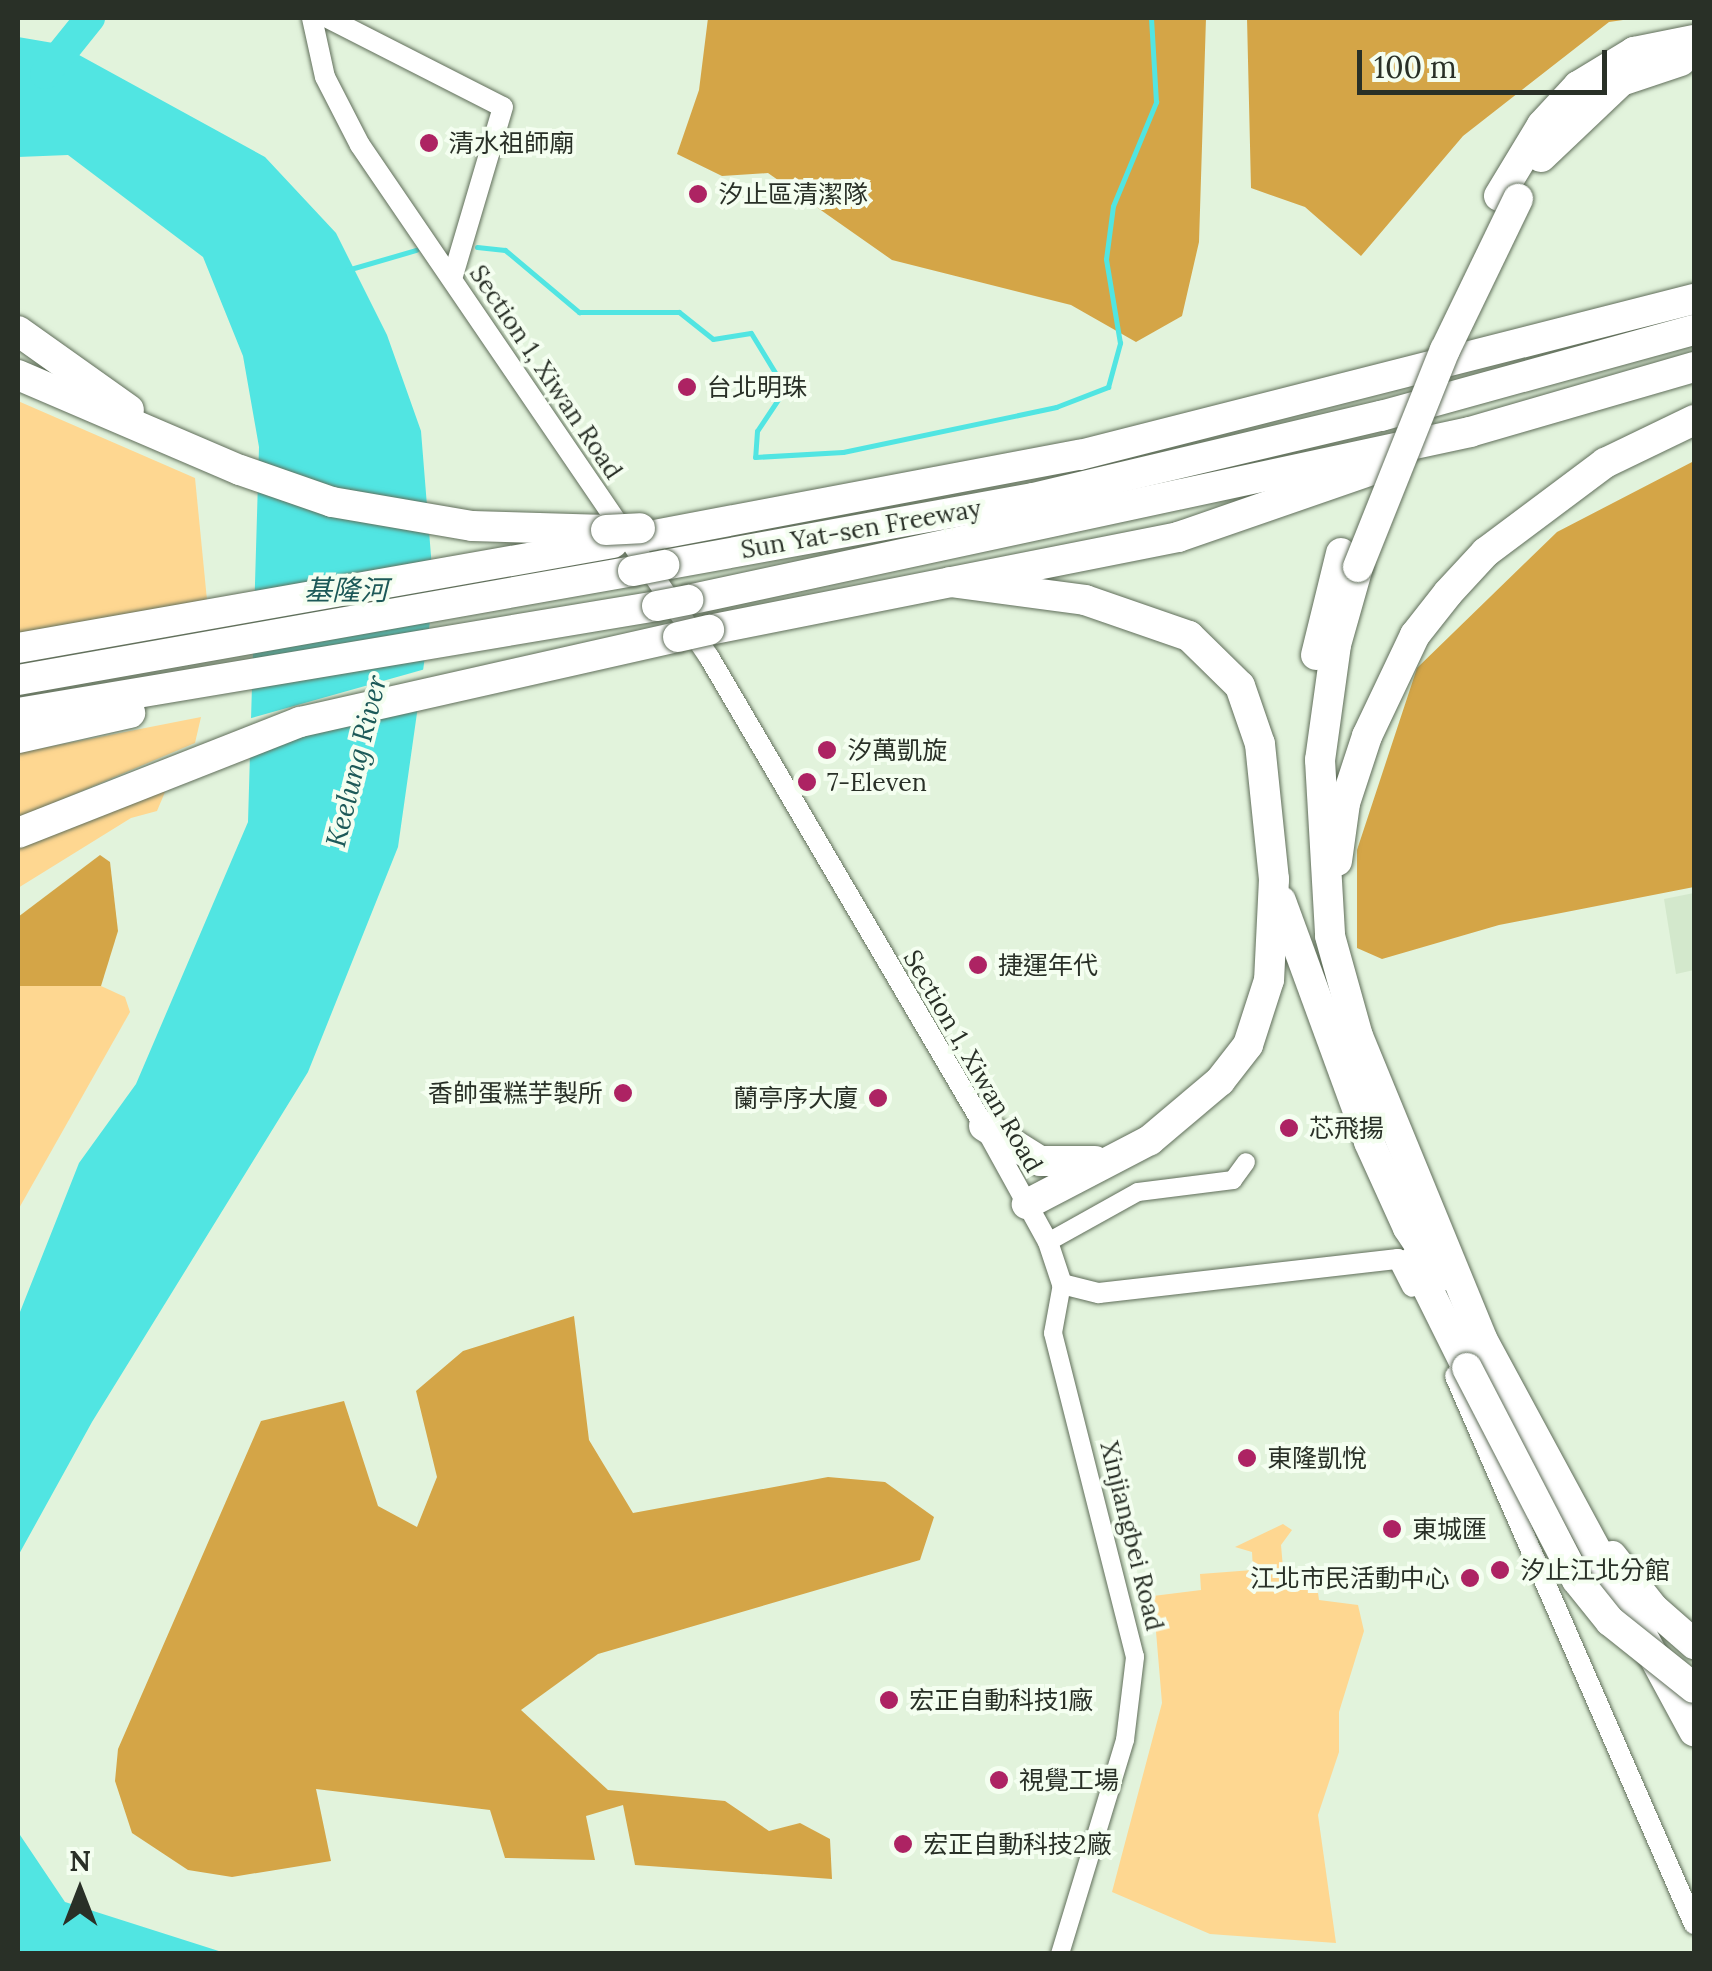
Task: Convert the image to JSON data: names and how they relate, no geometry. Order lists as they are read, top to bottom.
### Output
{
  "streets": {
    "highway": ["Sun Yat-sen Freeway"],
    "street": ["Section 1, Xiwan Road", "Xinjiangbei Road"]
  },
  "crossings": [
    ["Section 1, Xiwan Road", "Xinjiangbei Road"]
  ],
  "water": ["基隆河", "Keelung River"],
  "places": [
    "清水祖師廟",
    "汐止區清潔隊",
    "台北明珠",
    "汐萬凱旋",
    "7-Eleven",
    "捷運年代",
    "香帥蛋糕芋製所",
    "蘭亭序大廈",
    "芯飛揚",
    "東隆凱悅",
    "東城匯",
    "汐止江北分館",
    "江北市民活動中心",
    "宏正自動科技1廠",
    "視覺工場",
    "宏正自動科技2廠"
  ],
  "scale_bar": "100 m",
  "north": "top"
}
